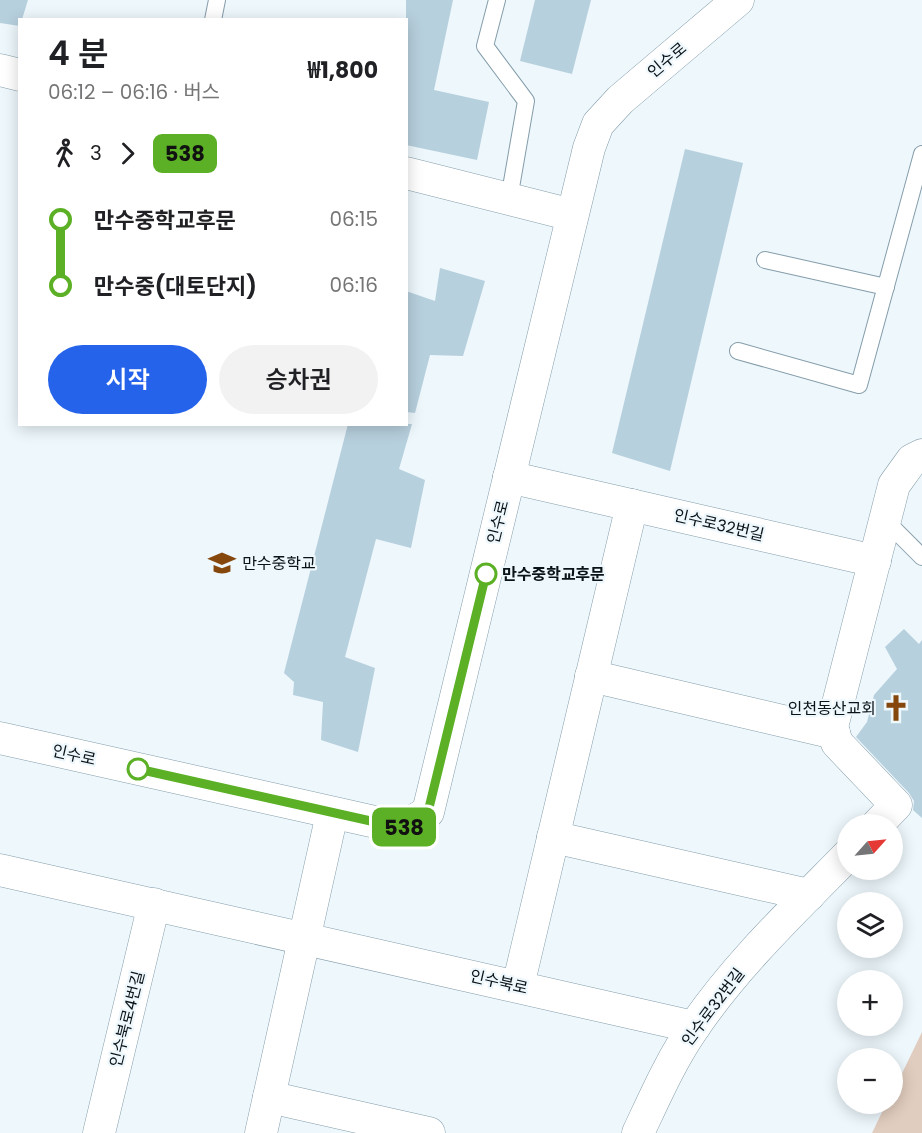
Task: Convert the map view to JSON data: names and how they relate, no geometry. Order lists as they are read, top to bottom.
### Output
{
  "streets": {
    "street": [
      "인수로",
      "인수로32번길",
      "인수북로",
      "인수북로4번길"
    ]
  },
  "crossings": [
    ["인수로", "인수로32번길"],
    ["인수로32번길", "인수북로"]
  ],
  "places": {
    "school or university": ["만수중학교"],
    "other": ["만수중학교후문"],
    "church": ["인천동산교회"]
  },
  "lines": ["bus line 538"],
  "north": "top right",
  "page": {
    "on_map": "538",
    "heading": ["4 분", "06:12 – 06:16 · 버스", "₩1,800"],
    "legs": ["3", "538"],
    "list": [
      {
        "name": "만수중학교후문",
        "value": "06:15"
      },
      {
        "name": "만수중(대토단지)",
        "value": "06:16"
      }
    ],
    "buttons": ["시작", "승차권"],
    "map_buttons": ["+", "−"]
  }
}
